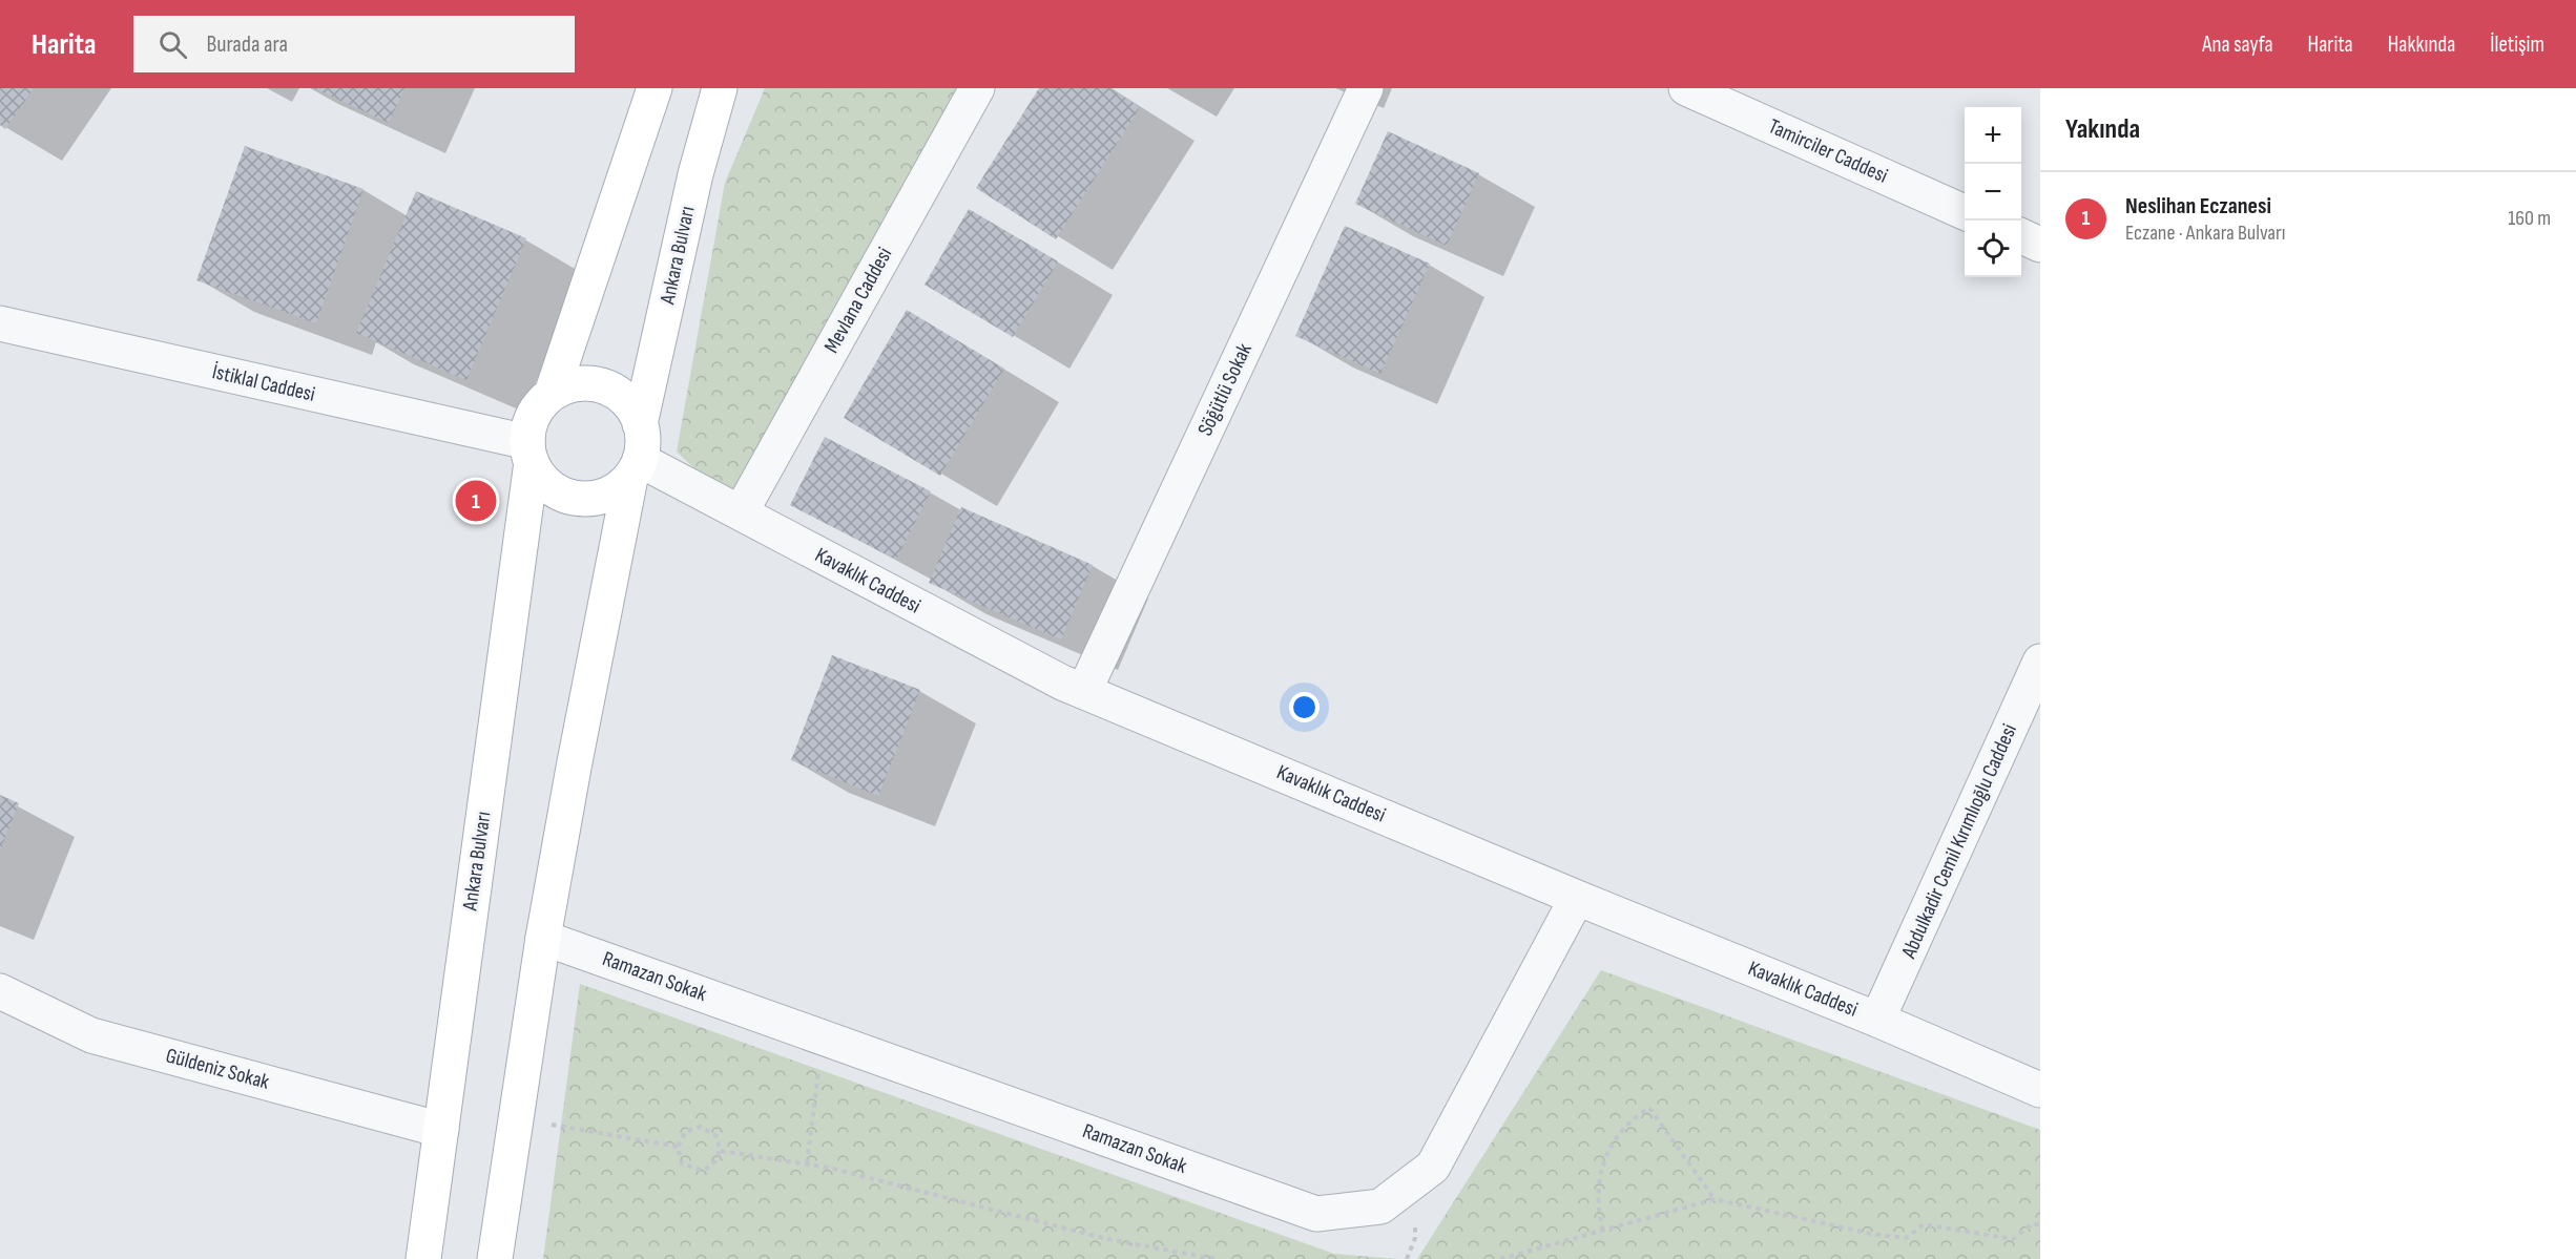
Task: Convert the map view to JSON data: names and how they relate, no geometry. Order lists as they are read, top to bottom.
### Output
{
  "streets": {
    "main road": ["Ankara Bulvarı"],
    "street": [
      "Tamirciler Caddesi",
      "Mevlana Caddesi",
      "İstiklal Caddesi",
      "Söğütlü Sokak",
      "Kavaklık Caddesi",
      "Abdulkadir Cemil Kırımlıoğlu Caddesi",
      "Ramazan Sokak",
      "Güldeniz Sokak"
    ]
  },
  "crossings": [
    ["Ankara Bulvarı", "İstiklal Caddesi"],
    ["Ankara Bulvarı", "Kavaklık Caddesi"],
    ["Ankara Bulvarı", "Ramazan Sokak"],
    ["Ankara Bulvarı", "Güldeniz Sokak"],
    ["Mevlana Caddesi", "Kavaklık Caddesi"],
    ["İstiklal Caddesi", "Kavaklık Caddesi"],
    ["Söğütlü Sokak", "Kavaklık Caddesi"],
    ["Kavaklık Caddesi", "Abdulkadir Cemil Kırımlıoğlu Caddesi"],
    ["Kavaklık Caddesi", "Ramazan Sokak"]
  ],
  "page": {
    "header": "Harita",
    "search": "Burada ara",
    "nav": [
      "Ana sayfa",
      "Harita",
      "Hakkında",
      "İletişim"
    ],
    "heading": "Yakında",
    "map_buttons": ["+", "−"],
    "list": [
      {
        "mark": "1",
        "name": "Neslihan Eczanesi",
        "note": "Eczane · Ankara Bulvarı",
        "value": "160 m"
      }
    ],
    "pins": "1"
  }
}
